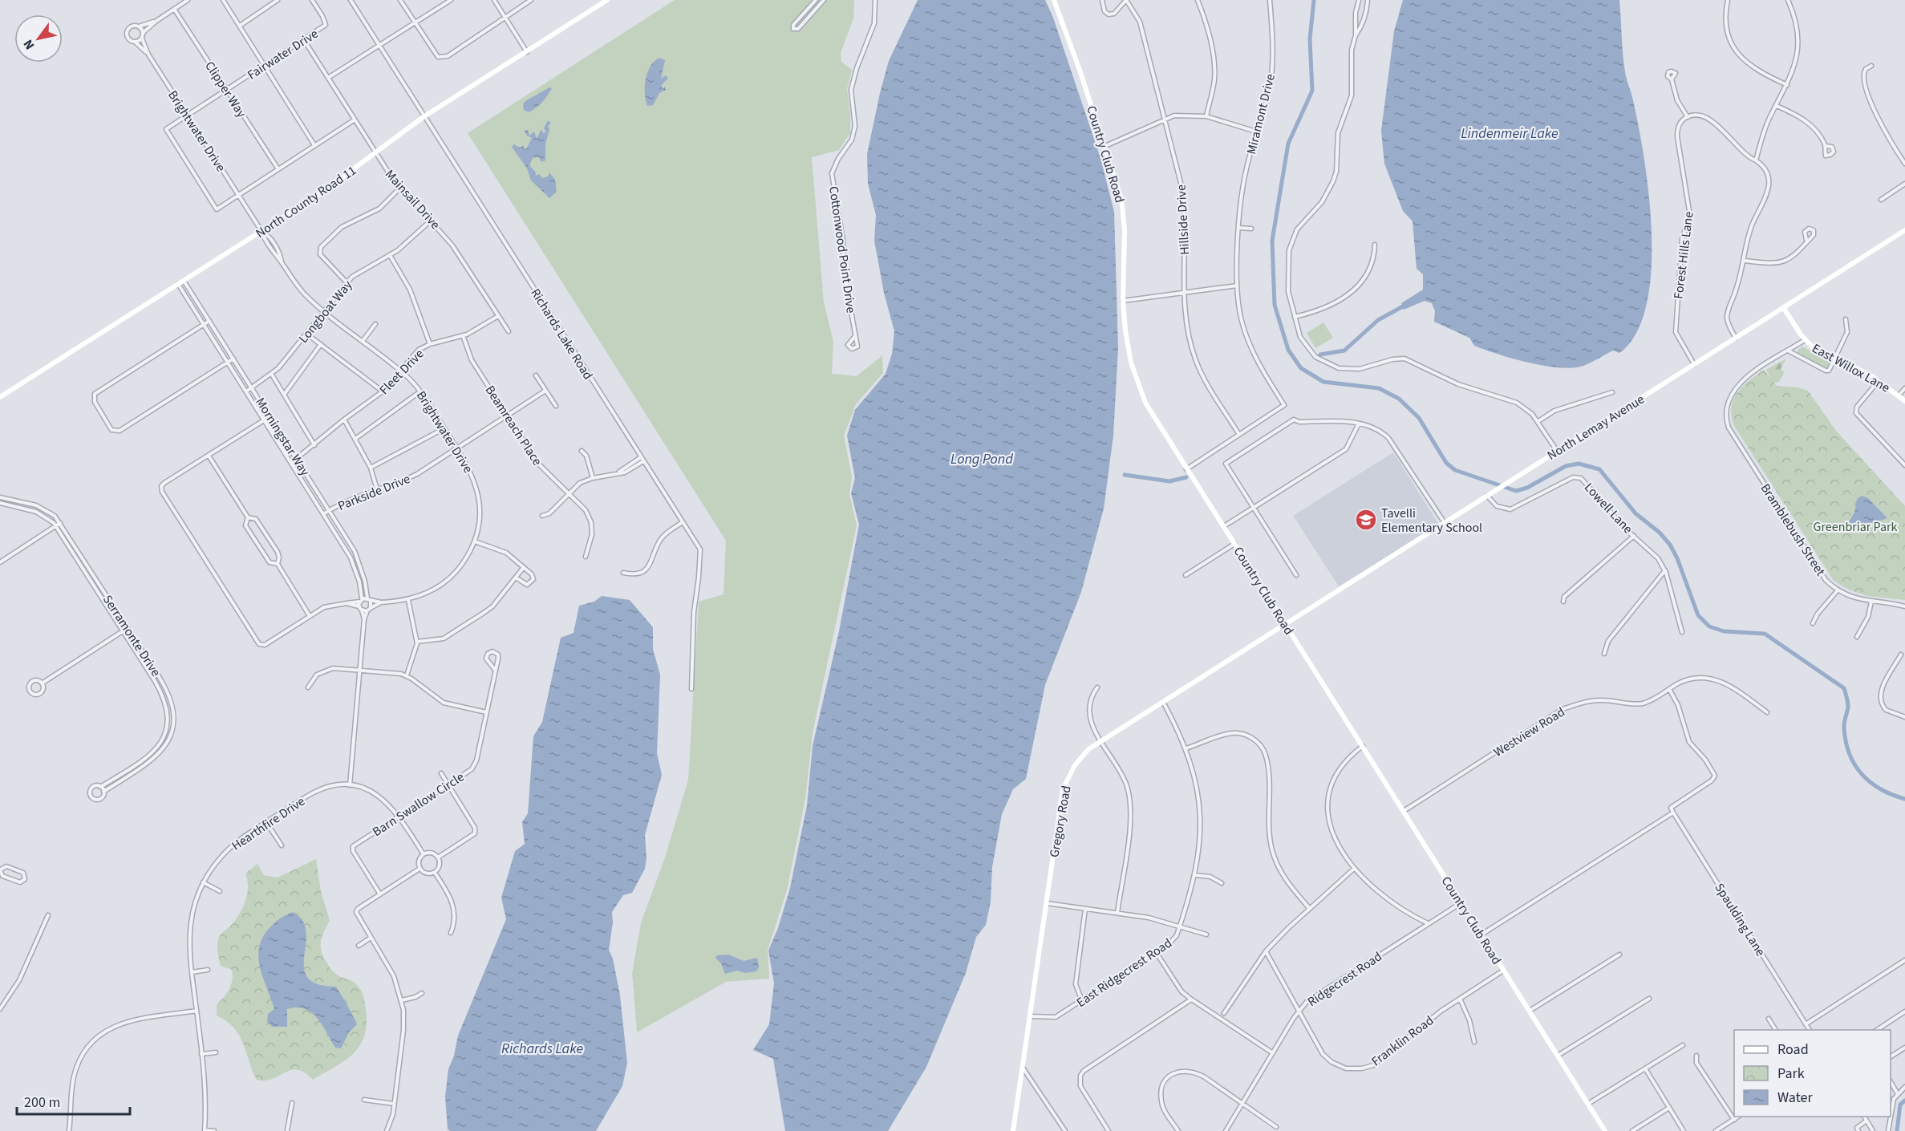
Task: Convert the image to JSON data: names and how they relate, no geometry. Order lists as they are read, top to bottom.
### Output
{
  "streets": {
    "street": [
      "Fairwater Drive",
      "Clipper Way",
      "Miramont Drive",
      "Brightwater Drive",
      "Country Club Road",
      "Mainsail Drive",
      "North County Road 11",
      "Hillside Drive",
      "Cottonwood Point Drive",
      "Forest Hills Lane",
      "Longboat Way",
      "Richards Lake Road",
      "East Willox Lane",
      "Fleet Drive",
      "Beamreach Place",
      "North Lemay Avenue",
      "Morningstar Way",
      "Parkside Drive",
      "Lowell Lane",
      "Bramblebush Street",
      "Serramonte Drive",
      "Westview Road",
      "Barn Swallow Circle",
      "Gregory Road",
      "Hearthfire Drive",
      "Spaulding Lane",
      "East Ridgecrest Road",
      "Ridgecrest Road",
      "Franklin Road"
    ]
  },
  "crossings": [
    ["Fairwater Drive", "Clipper Way"],
    ["Fairwater Drive", "Brightwater Drive"],
    ["Fairwater Drive", "Mainsail Drive"],
    ["Miramont Drive", "Hillside Drive"],
    ["Brightwater Drive", "North County Road 11"],
    ["Brightwater Drive", "Longboat Way"],
    ["Brightwater Drive", "Fleet Drive"],
    ["Brightwater Drive", "Parkside Drive"],
    ["Country Club Road", "North Lemay Avenue"],
    ["Country Club Road", "Westview Road"],
    ["Country Club Road", "Gregory Road"],
    ["Country Club Road", "Ridgecrest Road"],
    ["Country Club Road", "Franklin Road"],
    ["Mainsail Drive", "North County Road 11"],
    ["Mainsail Drive", "Longboat Way"],
    ["Mainsail Drive", "Fleet Drive"],
    ["North County Road 11", "Richards Lake Road"],
    ["North County Road 11", "Morningstar Way"],
    ["Forest Hills Lane", "North Lemay Avenue"],
    ["Longboat Way", "Morningstar Way"],
    ["East Willox Lane", "North Lemay Avenue"],
    ["Fleet Drive", "Beamreach Place"],
    ["Fleet Drive", "Morningstar Way"],
    ["Beamreach Place", "Parkside Drive"],
    ["North Lemay Avenue", "Lowell Lane"],
    ["North Lemay Avenue", "Gregory Road"],
    ["Morningstar Way", "Parkside Drive"],
    ["Westview Road", "Spaulding Lane"],
    ["Barn Swallow Circle", "Hearthfire Drive"],
    ["Gregory Road", "East Ridgecrest Road"],
    ["Ridgecrest Road", "Franklin Road"]
  ],
  "water": ["Lindenmeir Lake", "Long Pond", "Richards Lake"],
  "parks": ["Greenbriar Park"],
  "places": {
    "school or university": ["Tavelli Elementary School"]
  },
  "legend": ["Road", "Park", "Water"],
  "scale_bar": "200 m",
  "north": "bottom left"
}
